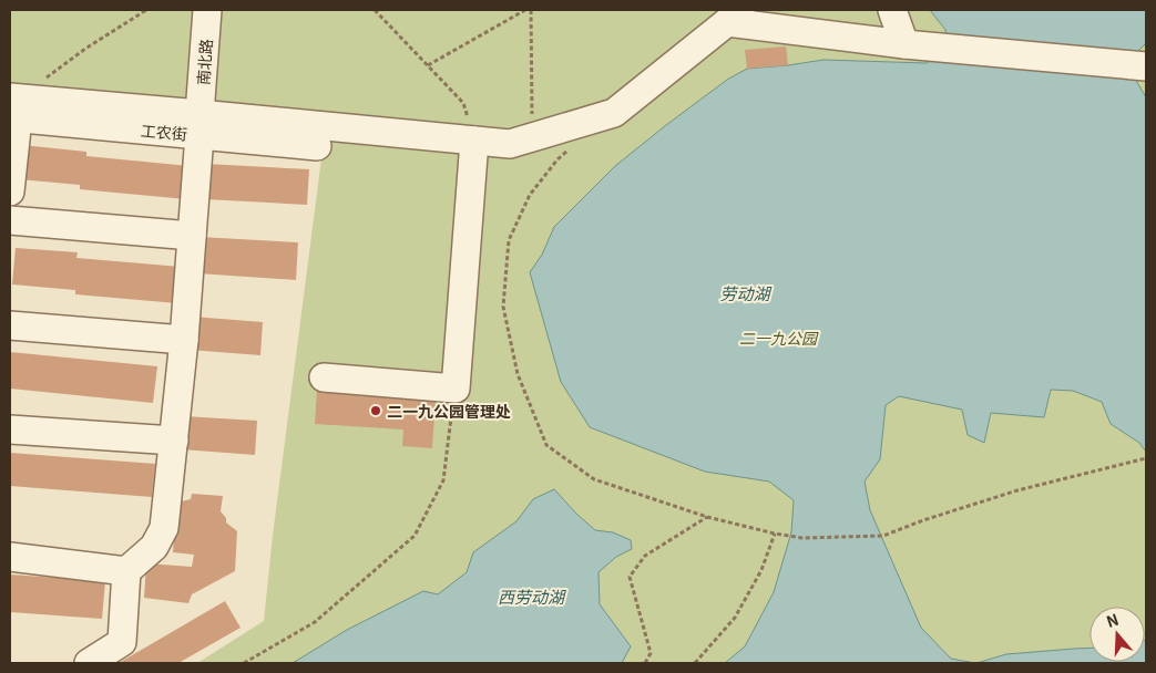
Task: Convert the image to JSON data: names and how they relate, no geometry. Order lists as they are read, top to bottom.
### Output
{
  "streets": {
    "street": ["南北路", "工农街"]
  },
  "crossings": [
    ["南北路", "工农街"]
  ],
  "water": ["劳动湖", "西劳动湖"],
  "parks": ["二一九公园"],
  "places": ["二一九公园管理处"],
  "north": "top"
}
